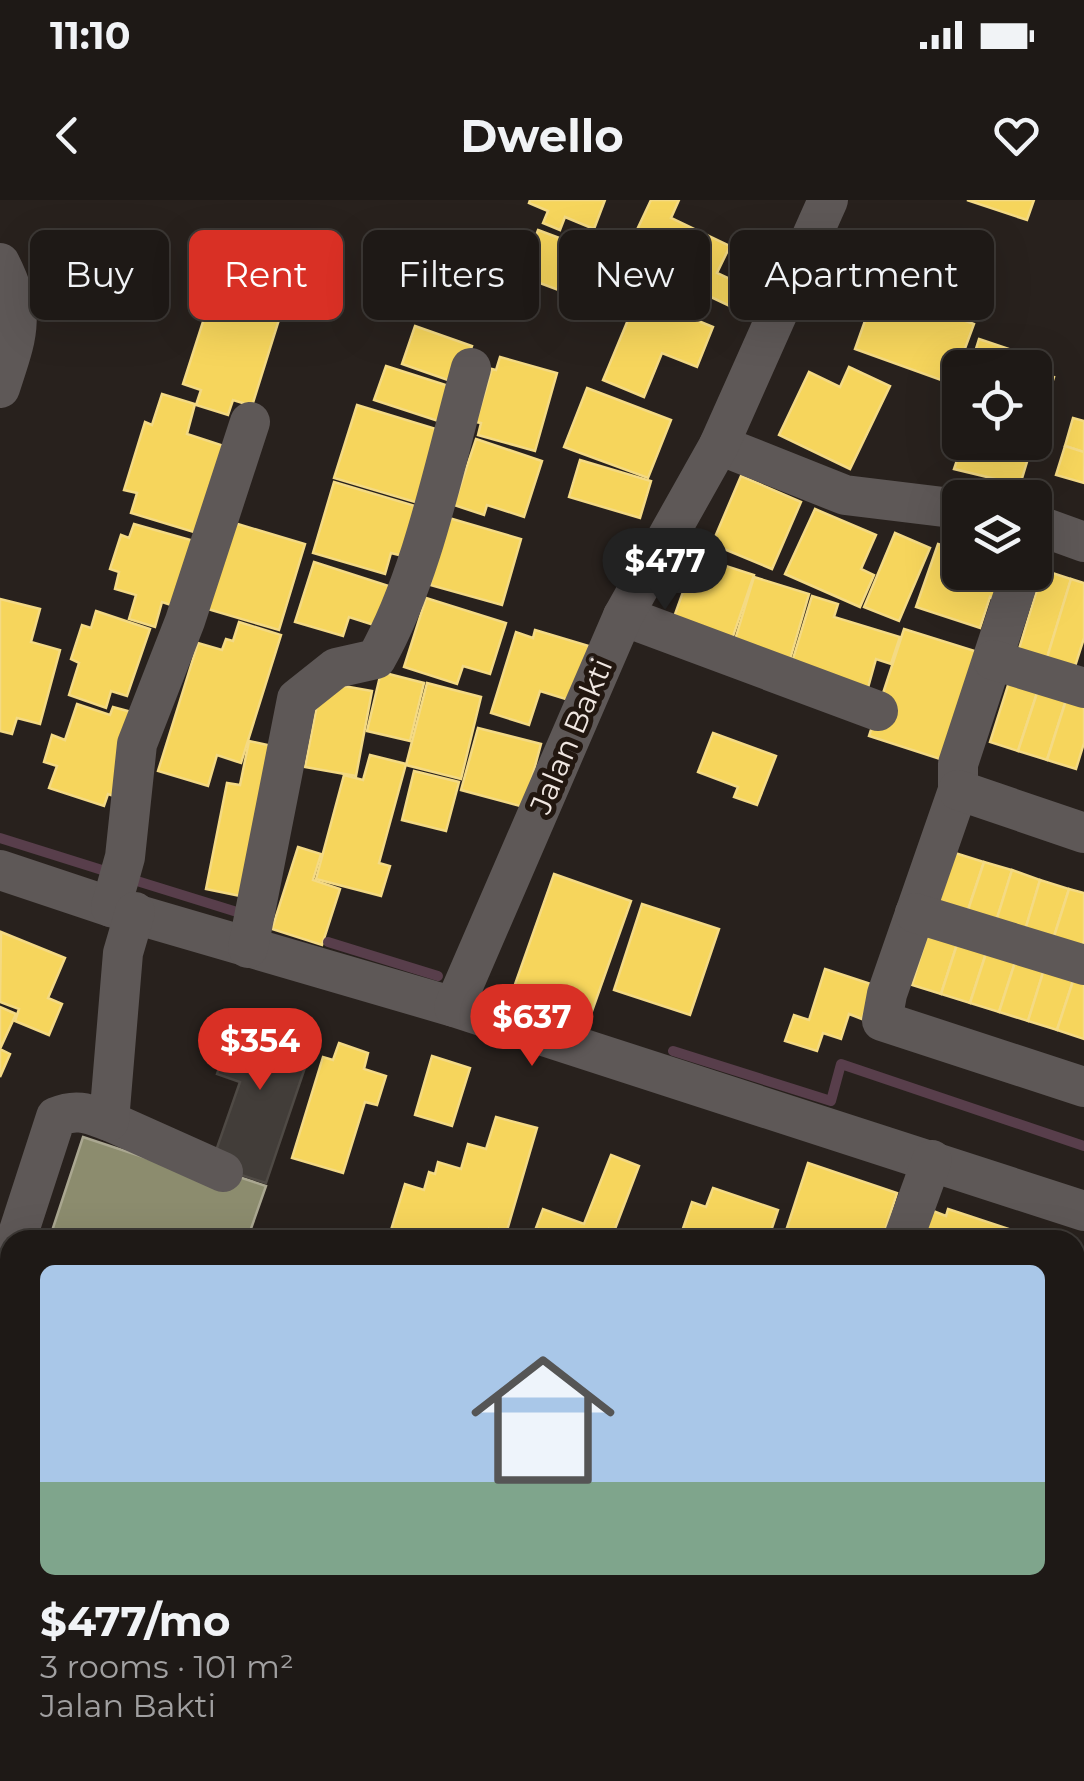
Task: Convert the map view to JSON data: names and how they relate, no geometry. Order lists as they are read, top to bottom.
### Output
{
  "streets": {
    "street": ["Jalan Bakti"]
  },
  "page": {
    "status": "11:10",
    "header": "Dwello",
    "chip": [
      "Buy",
      "Rent",
      "Filters",
      "New",
      "Apartment"
    ],
    "price": ["$477", "$637", "$354"],
    "list": [
      {
        "name": "$477/mo",
        "note": "3 rooms · 101 m² · Jalan Bakti"
      }
    ]
  }
}
